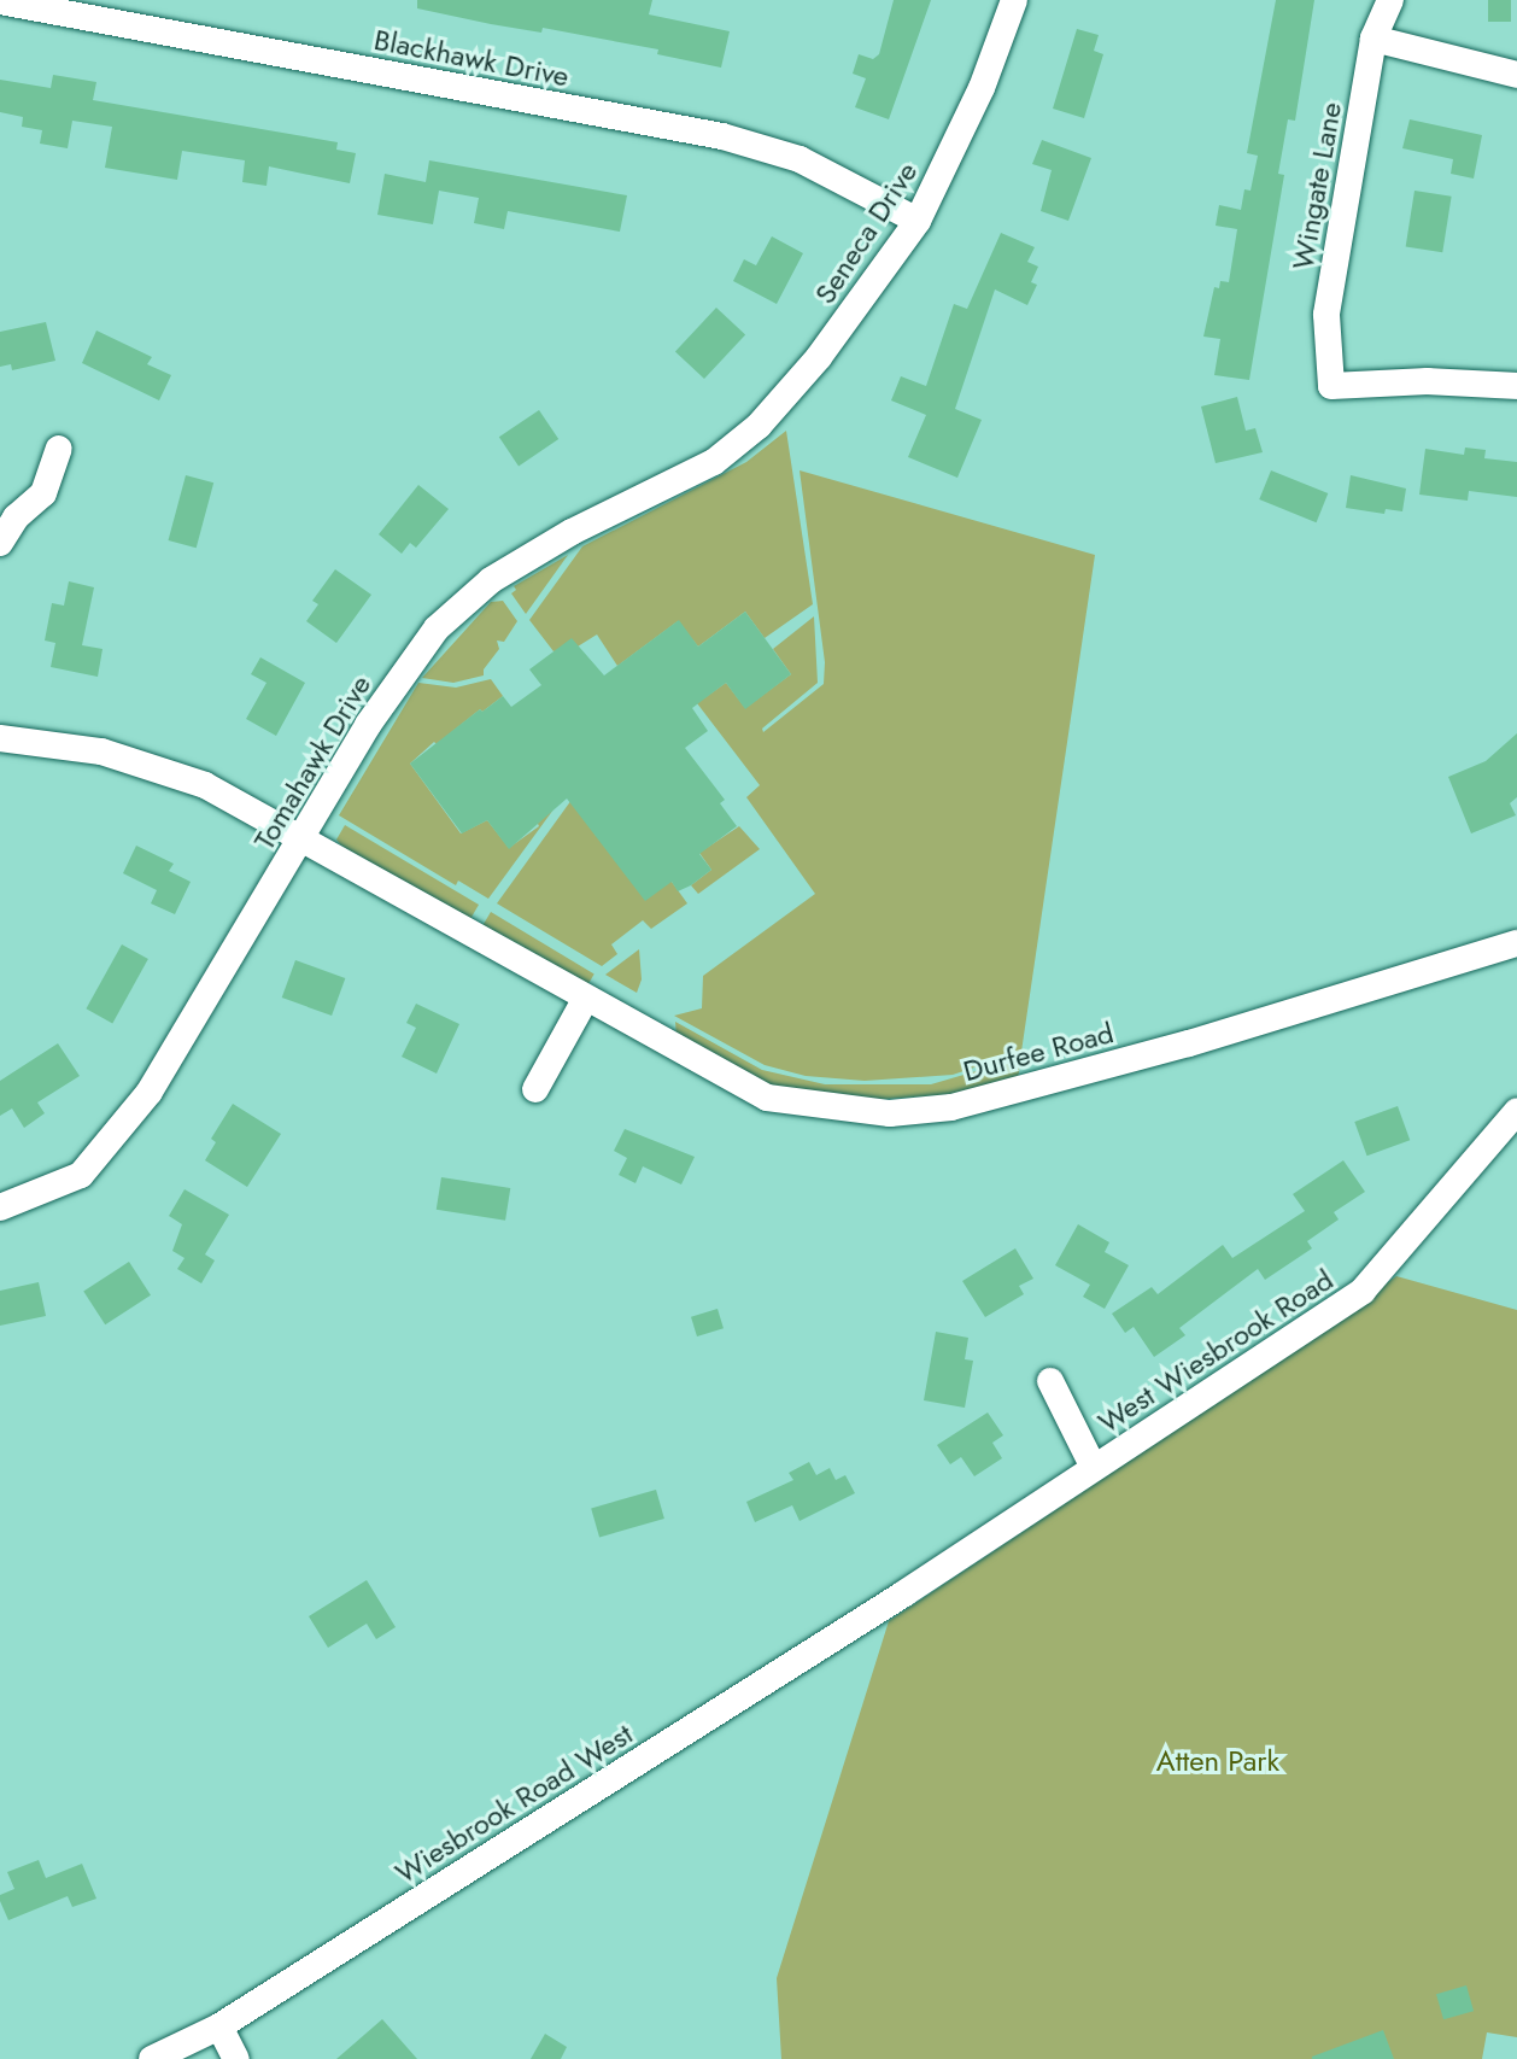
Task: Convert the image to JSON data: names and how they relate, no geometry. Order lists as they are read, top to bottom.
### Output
{
  "streets": {
    "street": [
      "Blackhawk Drive",
      "Wingate Lane",
      "Seneca Drive",
      "Tomahawk Drive",
      "Durfee Road",
      "West Wiesbrook Road",
      "Wiesbrook Road West"
    ]
  },
  "crossings": [
    ["Blackhawk Drive", "Seneca Drive"],
    ["Seneca Drive", "Tomahawk Drive"],
    ["Tomahawk Drive", "Durfee Road"],
    ["West Wiesbrook Road", "Wiesbrook Road West"]
  ],
  "parks": ["Atten Park"]
}
